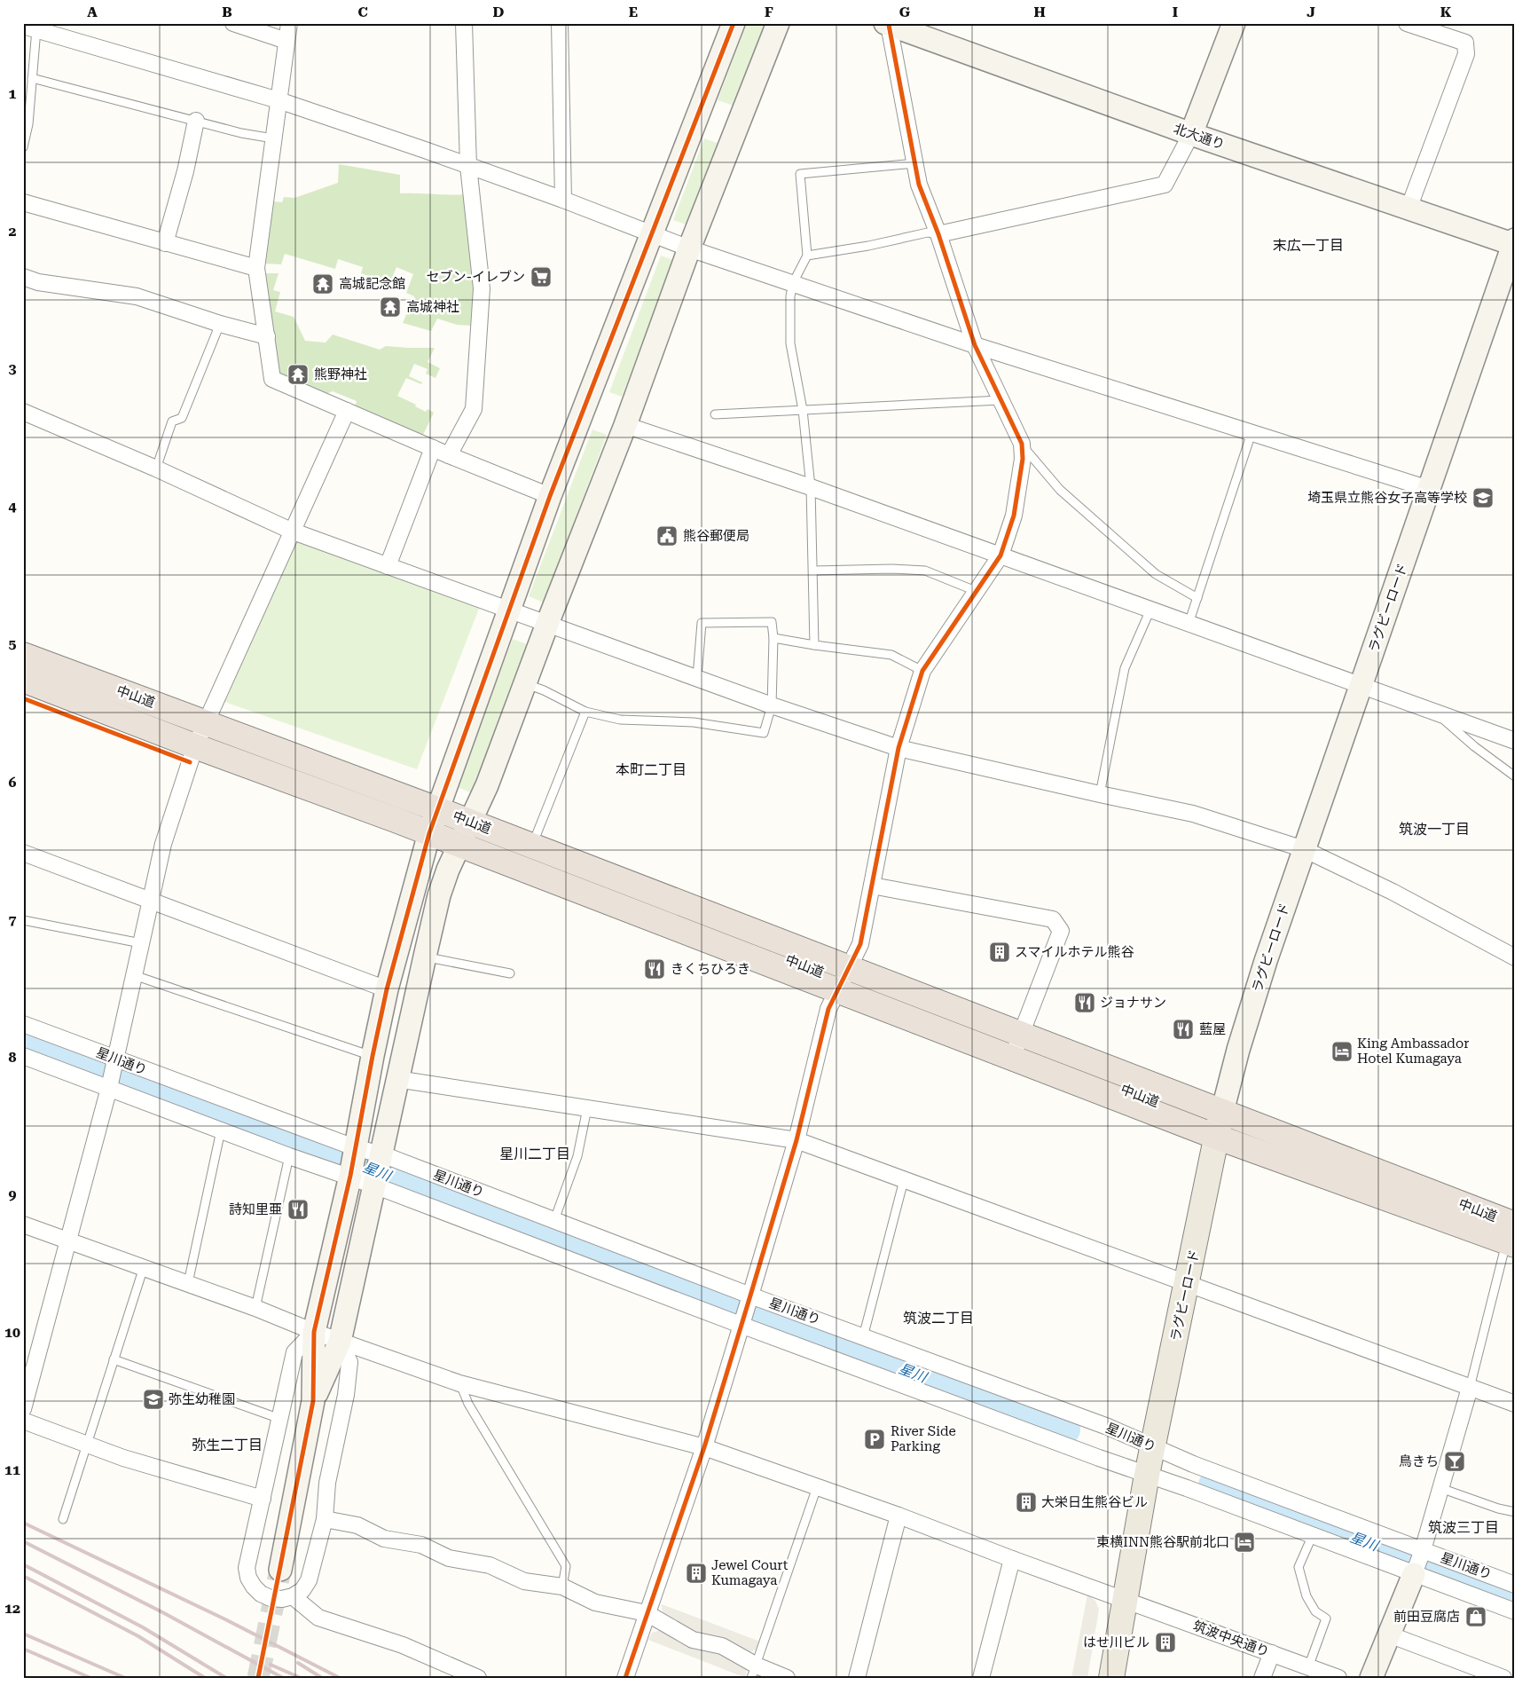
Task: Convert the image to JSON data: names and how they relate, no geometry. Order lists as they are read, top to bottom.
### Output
{
  "streets": {
    "highway": ["中山道"],
    "main road": ["ラグビーロード"],
    "street": ["北大通り", "星川通り", "筑波中央通り"]
  },
  "crossings": [
    ["北大通り", "ラグビーロード"],
    ["ラグビーロード", "中山道"],
    ["ラグビーロード", "星川通り"],
    ["ラグビーロード", "筑波中央通り"]
  ],
  "districts": [
    "末広一丁目",
    "本町二丁目",
    "筑波一丁目",
    "星川二丁目",
    "筑波二丁目",
    "弥生二丁目",
    "筑波三丁目"
  ],
  "water": ["星川"],
  "places": {
    "supermarket": ["セブン-イレブン"],
    "temple": ["高城記念館", "高城神社", "熊野神社"],
    "school or university": ["埼玉県立熊谷女子高等学校", "弥生幼稚園"],
    "public building": ["熊谷郵便局"],
    "building": [
      "スマイルホテル熊谷",
      "大栄日生熊谷ビル",
      "Jewel Court Kumagaya",
      "はせ川ビル"
    ],
    "restaurant": [
      "きくちひろき",
      "ジョナサン",
      "藍屋",
      "詩知里亜"
    ],
    "hotel": ["King Ambassador Hotel Kumagaya", "東横INN熊谷駅前北口"],
    "parking": ["River Side Parking"],
    "bar": ["鳥きち"],
    "shop": ["前田豆腐店"]
  },
  "grid": {
    "columns": [
      "A",
      "B",
      "C",
      "D",
      "E",
      "F",
      "G",
      "H",
      "I",
      "J",
      "K"
    ],
    "rows": [
      "1",
      "2",
      "3",
      "4",
      "5",
      "6",
      "7",
      "8",
      "9",
      "10",
      "11",
      "12"
    ]
  }
}
